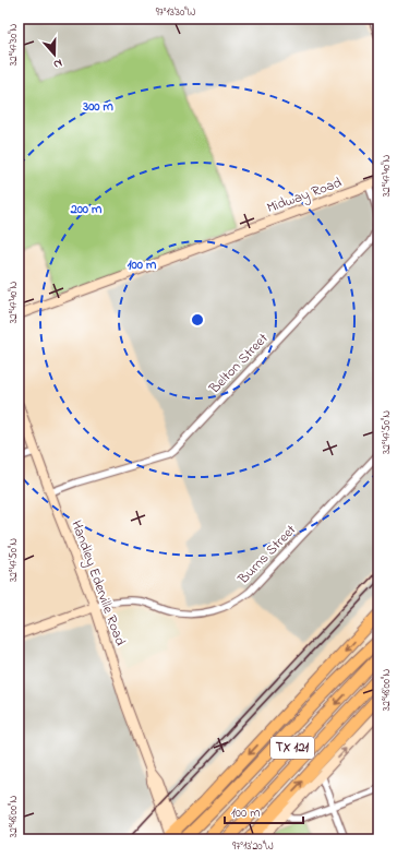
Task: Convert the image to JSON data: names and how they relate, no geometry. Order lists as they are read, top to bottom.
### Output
{
  "streets": {
    "highway": ["TX 121"],
    "main road": ["Midway Road", "Handley Ederville Road"],
    "street": ["Belton Street", "Burns Street"]
  },
  "crossings": [
    ["Midway Road", "Belton Street"],
    ["Belton Street", "Handley Ederville Road"],
    ["Burns Street", "Handley Ederville Road"]
  ],
  "scale_bar": "100 m",
  "north": "bottom",
  "coordinates": [
    "97°13'30\"W",
    "32°47'30\"N",
    "32°47'40\"N",
    "32°47'50\"N",
    "32°48'00\"N",
    "97°13'20\"W"
  ],
  "rings": ["300 m", "200 m", "100 m"]
}
